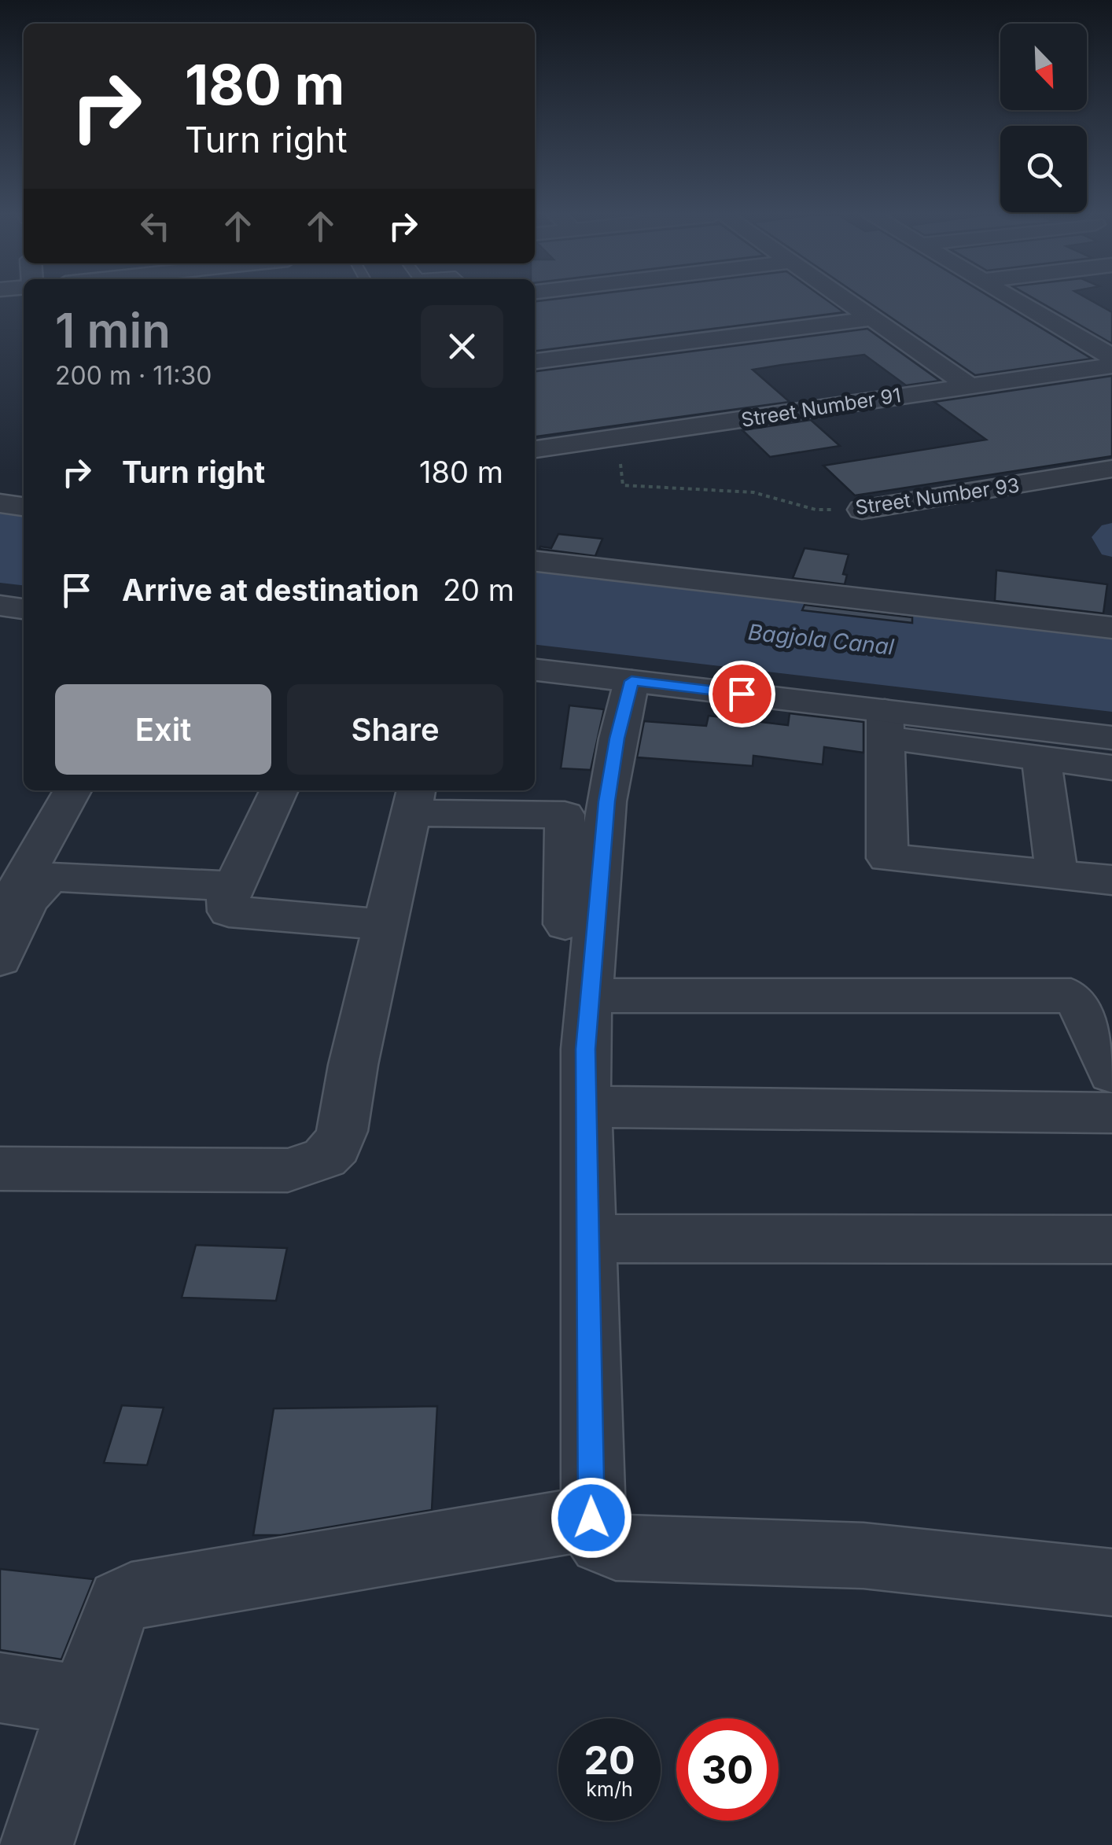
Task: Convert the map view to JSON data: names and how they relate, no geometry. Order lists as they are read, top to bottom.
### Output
{
  "streets": {
    "street": ["Street Number 91", "Street Number 93"]
  },
  "crossings": [
    ["Street Number 91", "Street Number 93"]
  ],
  "water": ["Bagjola Canal"],
  "north": "bottom right",
  "page": {
    "turn": ["180 m", "Turn right"],
    "heading": ["1 min", "200 m · 11:30"],
    "list": [
      {
        "name": "Turn right",
        "value": "180 m"
      },
      {
        "name": "Arrive at destination",
        "value": "20 m"
      }
    ],
    "buttons": ["Exit", "Share"],
    "speed": "20 km/h",
    "limit": "30"
  }
}
